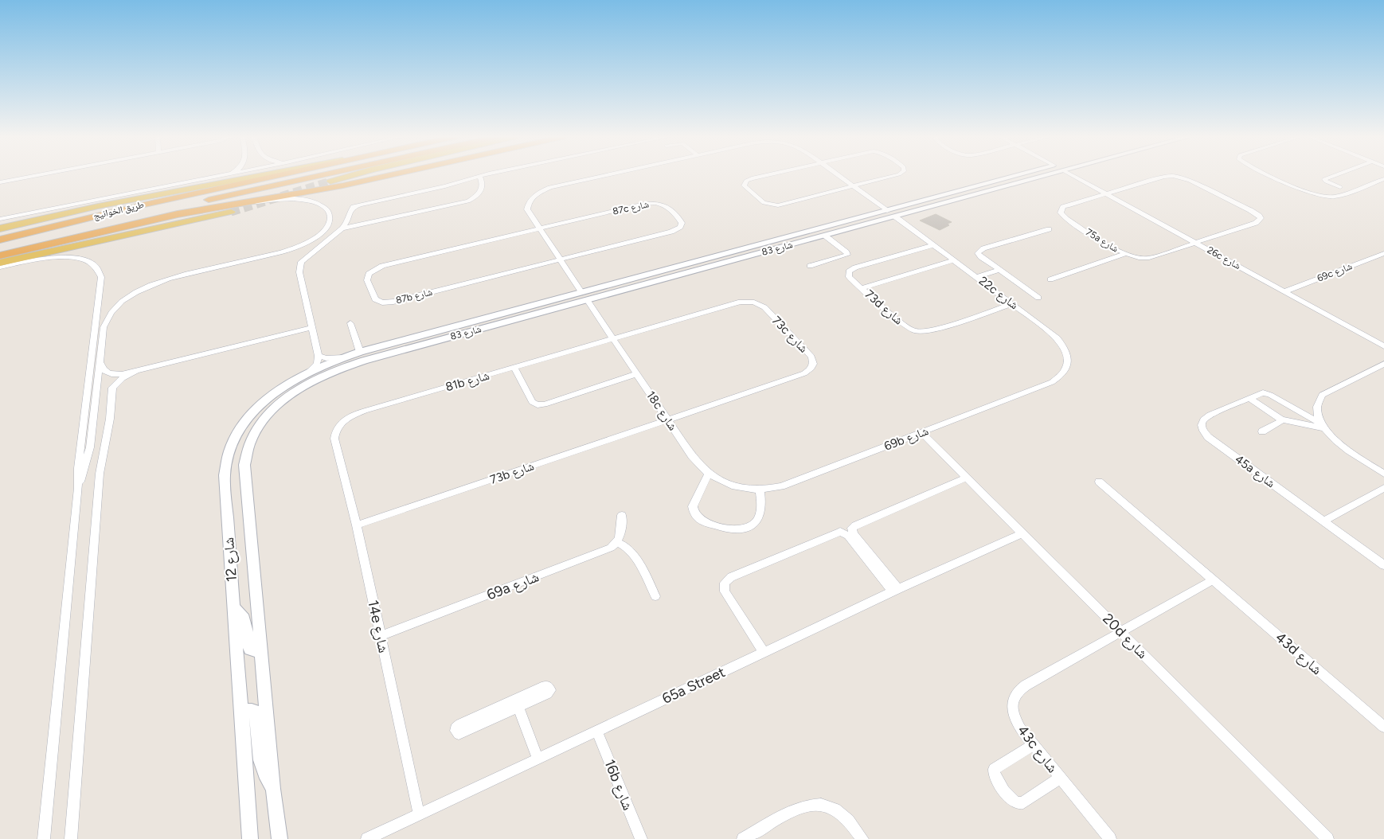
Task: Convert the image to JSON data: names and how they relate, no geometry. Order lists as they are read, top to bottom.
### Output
{
  "streets": {
    "highway": ["طريق الخوانيج"],
    "street": [
      "87c شارع",
      "75a شارع",
      "شارع 83",
      "26c شارع",
      "69c شارع",
      "22c شارع",
      "87b شارع",
      "73d شارع",
      "73c شارع",
      "81b شارع",
      "18c شارع",
      "69b شارع",
      "45a شارع",
      "73b شارع",
      "شارع 12",
      "69a شارع",
      "14e شارع",
      "20d شارع",
      "43d شارع",
      "65a Street",
      "43c شارع",
      "16b شارع"
    ]
  },
  "crossings": [
    ["87c شارع", "87b شارع"],
    ["75a شارع", "26c شارع"],
    ["شارع 83", "22c شارع"],
    ["شارع 83", "18c شارع"],
    ["شارع 83", "شارع 12"],
    ["26c شارع", "69c شارع"],
    ["22c شارع", "73d شارع"],
    ["22c شارع", "69b شارع"],
    ["73c شارع", "81b شارع"],
    ["73c شارع", "18c شارع"],
    ["73c شارع", "73b شارع"],
    ["81b شارع", "18c شارع"],
    ["81b شارع", "14e شارع"],
    ["18c شارع", "69b شارع"],
    ["18c شارع", "73b شارع"],
    ["69b شارع", "20d شارع"],
    ["73b شارع", "14e شارع"],
    ["69a شارع", "14e شارع"],
    ["14e شارع", "65a Street"],
    ["20d شارع", "65a Street"],
    ["20d شارع", "43c شارع"],
    ["65a Street", "16b شارع"]
  ]
}
